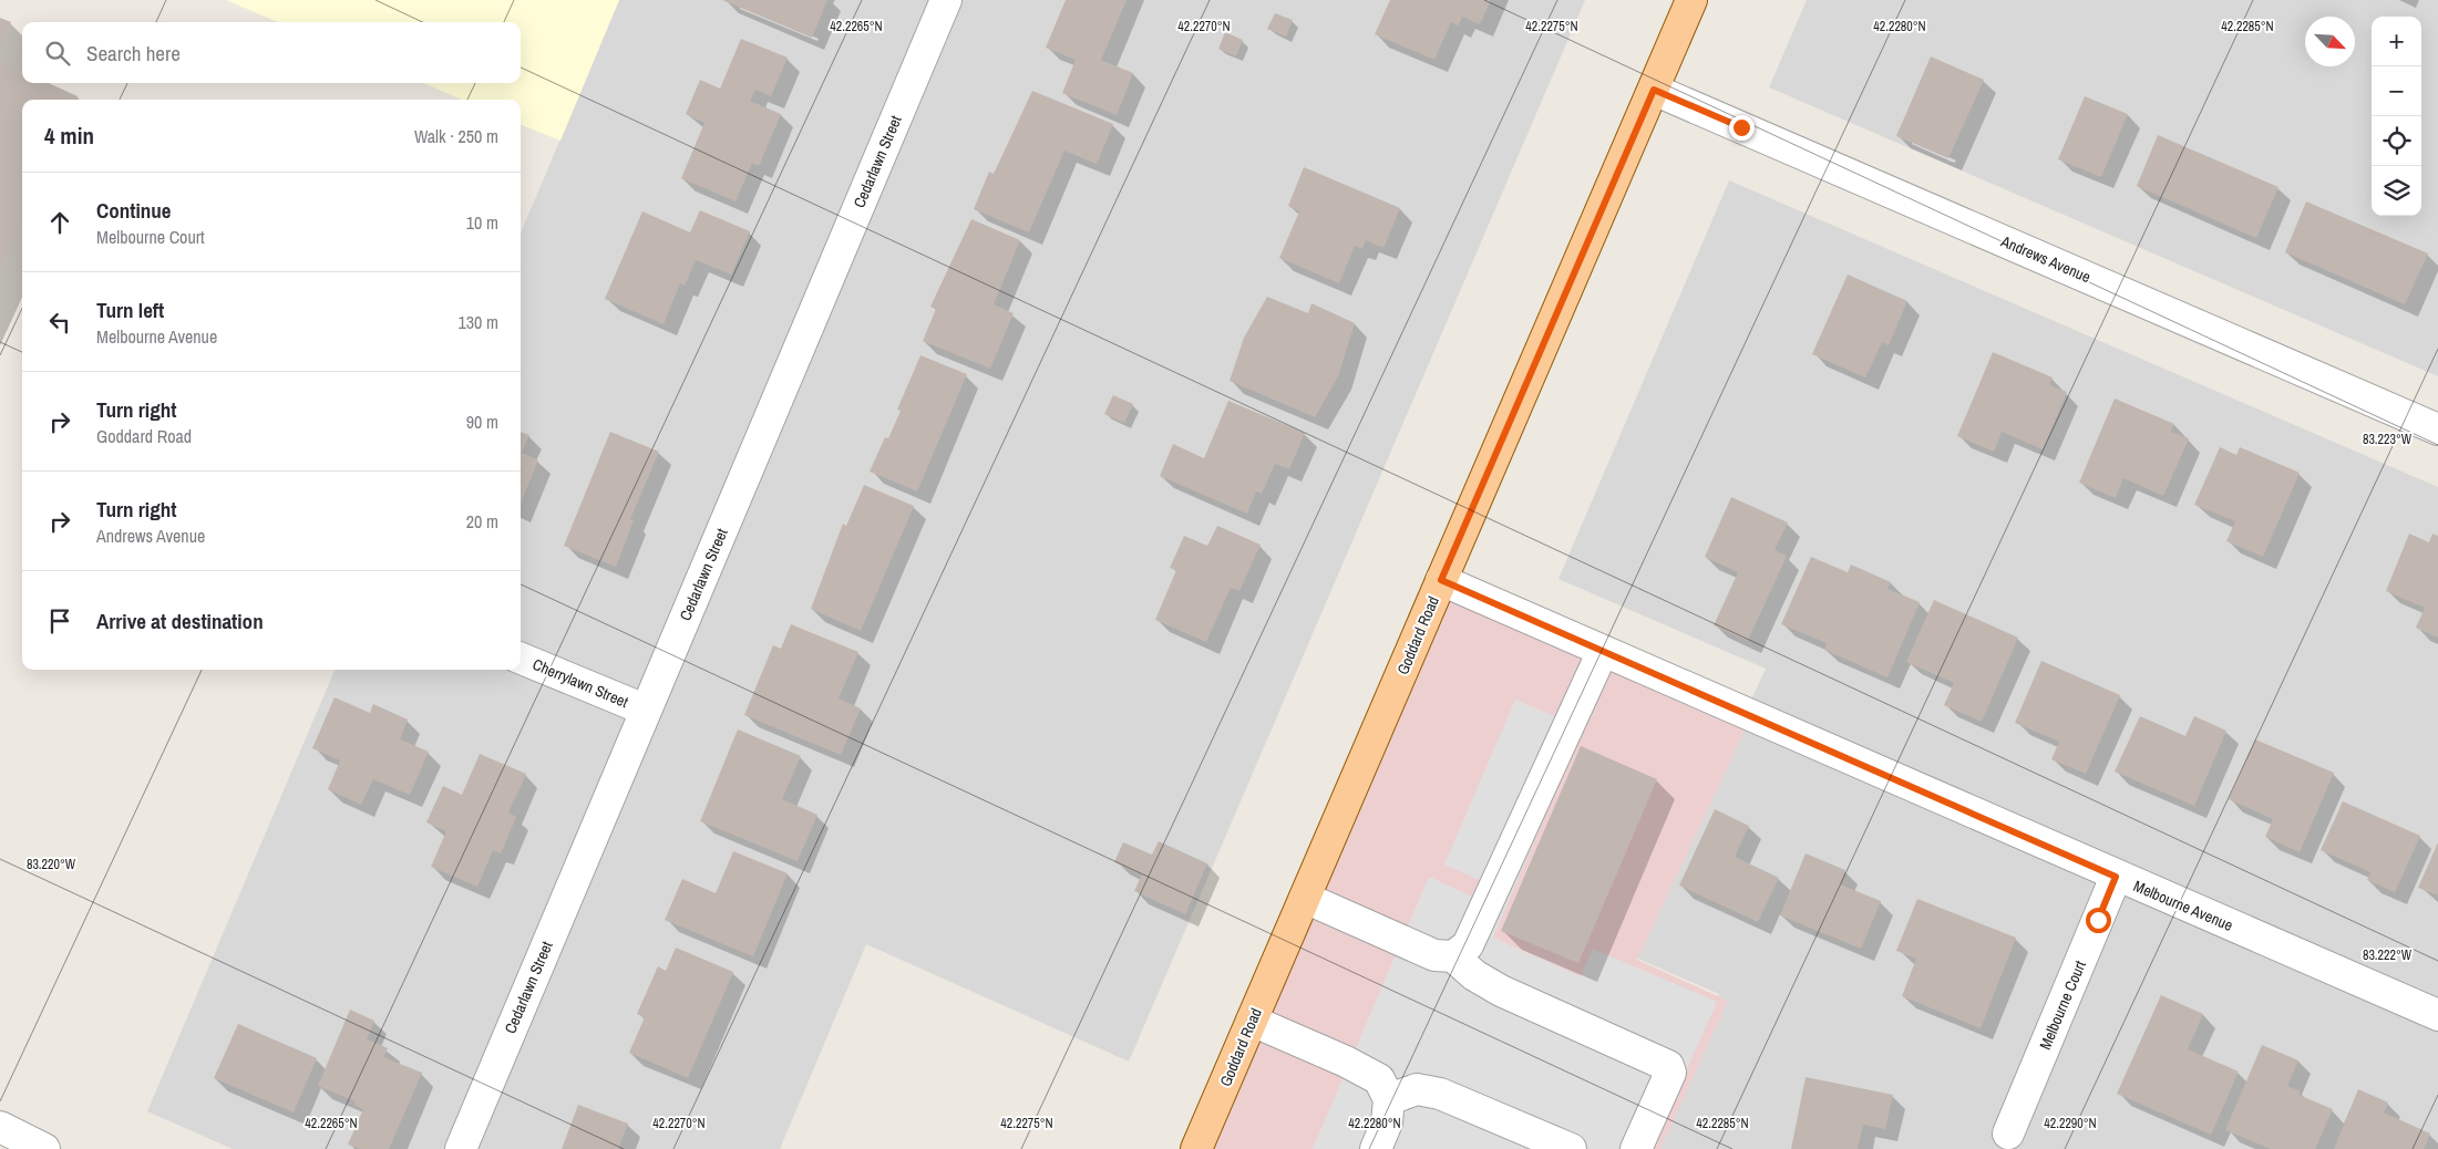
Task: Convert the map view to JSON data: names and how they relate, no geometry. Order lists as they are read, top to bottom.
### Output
{
  "streets": {
    "main road": ["Goddard Road"],
    "street": [
      "Cedarlawn Street",
      "Andrews Avenue",
      "Cherrylawn Street",
      "Melbourne Avenue",
      "Melbourne Court"
    ]
  },
  "crossings": [
    ["Cedarlawn Street", "Cherrylawn Street"],
    ["Andrews Avenue", "Goddard Road"],
    ["Goddard Road", "Melbourne Avenue"],
    ["Melbourne Avenue", "Melbourne Court"]
  ],
  "north": "bottom right",
  "page": {
    "map_buttons": ["+", "−"],
    "search": "Search here",
    "heading": ["4 min", "Walk · 250 m"],
    "list": [
      ["Continue", "Melbourne Court", "10 m"],
      ["Turn left", "Melbourne Avenue", "130 m"],
      ["Turn right", "Goddard Road", "90 m"],
      ["Turn right", "Andrews Avenue", "20 m"],
      "Arrive at destination"
    ]
  },
  "coordinates": [
    "42.2265°N",
    "42.2270°N",
    "42.2275°N",
    "42.2280°N",
    "42.2285°N",
    "83.223°W",
    "83.220°W",
    "83.222°W",
    "42.2290°N"
  ]
}
